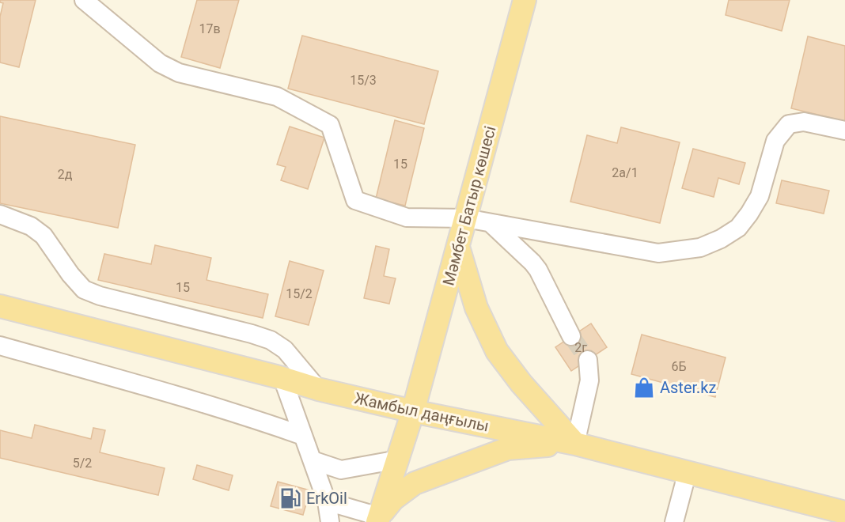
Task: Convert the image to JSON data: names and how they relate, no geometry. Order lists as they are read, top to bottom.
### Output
{
  "streets": {
    "main road": ["Мәмбет Батыр көшесі", "Жамбыл даңғылы"]
  },
  "crossings": [
    ["Мәмбет Батыр көшесі", "Жамбыл даңғылы"]
  ],
  "places": {
    "shop": ["Aster.kz"],
    "fuel station": ["ErkOil"]
  },
  "house_numbers": [
    "17в",
    "15/3",
    "15",
    "2а/1",
    "2д",
    "15",
    "15/2",
    "2г",
    "6Б",
    "5/2"
  ]
}
